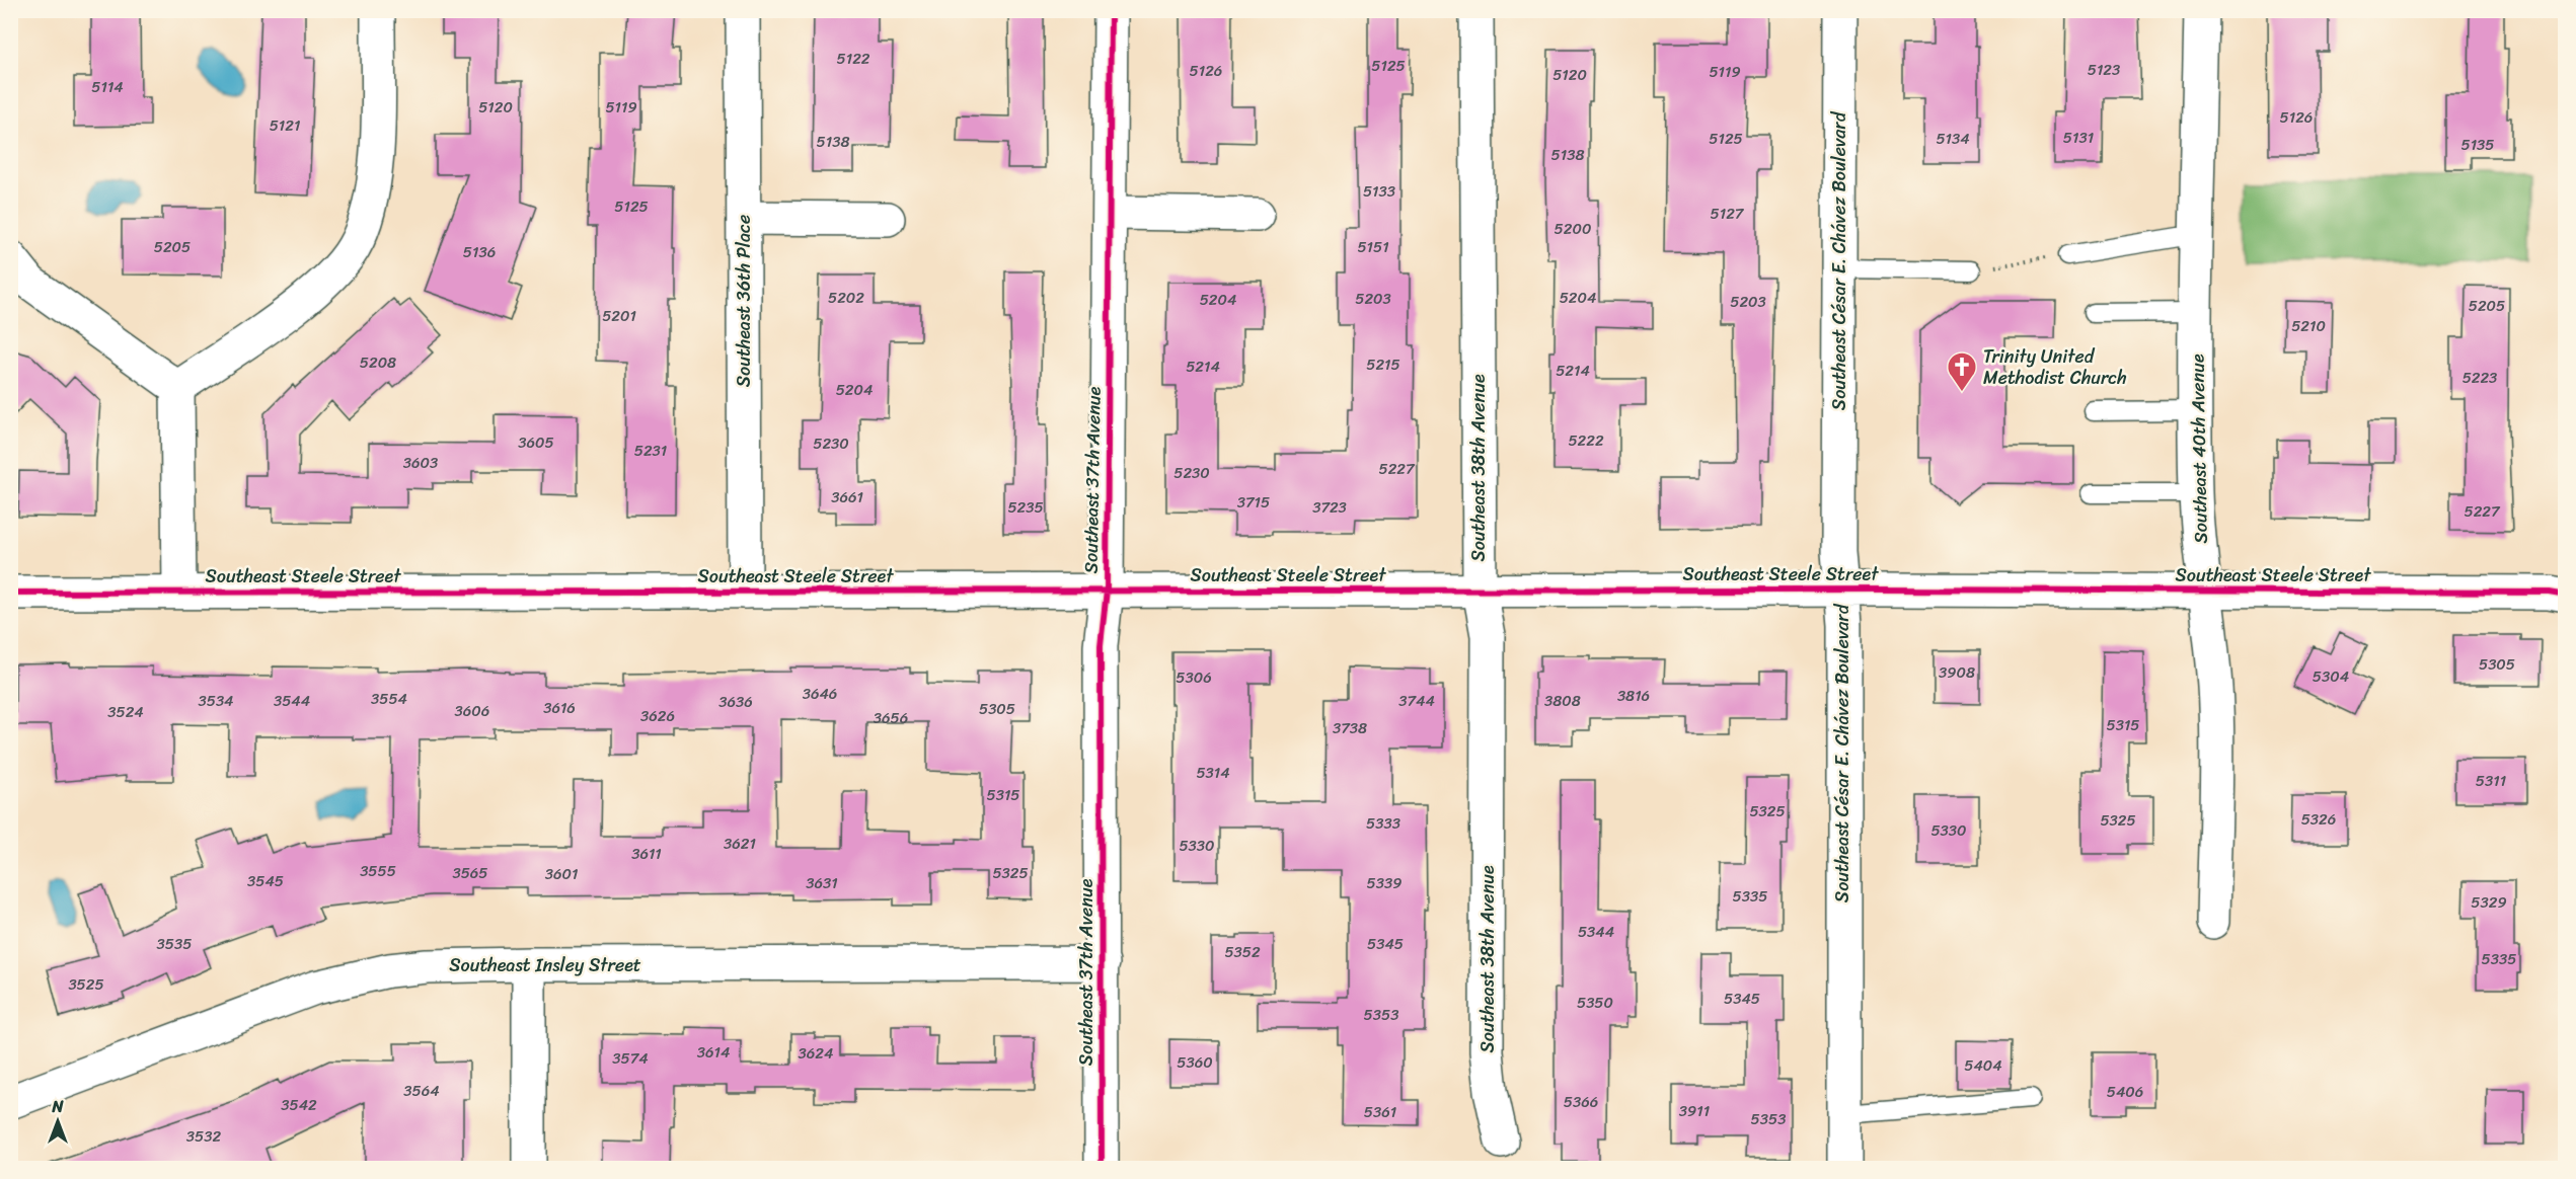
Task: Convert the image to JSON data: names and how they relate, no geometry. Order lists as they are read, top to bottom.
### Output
{
  "streets": {
    "street": [
      "Southeast César E. Chávez Boulevard",
      "Southeast 36th Place",
      "Southeast 40th Avenue",
      "Southeast 38th Avenue",
      "Southeast 37th Avenue",
      "Southeast Steele Street",
      "Southeast Insley Street"
    ]
  },
  "crossings": [
    ["Southeast César E. Chávez Boulevard", "Southeast Steele Street"],
    ["Southeast 36th Place", "Southeast Steele Street"],
    ["Southeast 40th Avenue", "Southeast Steele Street"],
    ["Southeast 38th Avenue", "Southeast Steele Street"],
    ["Southeast 37th Avenue", "Southeast Steele Street"],
    ["Southeast 37th Avenue", "Southeast Insley Street"]
  ],
  "places": {
    "church": ["Trinity United Methodist Church"]
  },
  "house_numbers": [
    "5122",
    "5125",
    "5123",
    "5126",
    "5119",
    "5120",
    "5114",
    "5120",
    "5119",
    "5126",
    "5121",
    "5131",
    "5125",
    "5134",
    "5138",
    "5135",
    "5138",
    "5133",
    "5125",
    "5127",
    "5200",
    "5205",
    "5151",
    "5136",
    "5202",
    "5204",
    "5203",
    "5204",
    "5203",
    "5205",
    "5201",
    "5210",
    "5208",
    "5215",
    "5214",
    "5214",
    "5223",
    "5204",
    "5222",
    "3605",
    "5230",
    "5231",
    "3603",
    "5227",
    "5230",
    "3661",
    "3715",
    "5235",
    "3723",
    "5227",
    "5305",
    "3908",
    "5304",
    "5306",
    "3646",
    "3816",
    "3554",
    "3534",
    "3544",
    "3744",
    "3808",
    "3636",
    "3616",
    "5305",
    "3606",
    "3524",
    "3626",
    "3656",
    "5315",
    "3738",
    "5314",
    "5311",
    "5315",
    "5325",
    "5326",
    "5325",
    "5333",
    "5330",
    "3621",
    "5330",
    "3611",
    "3555",
    "3565",
    "5325",
    "3601",
    "3545",
    "3631",
    "5339",
    "5335",
    "5329",
    "5344",
    "3535",
    "5345",
    "5352",
    "5335",
    "3525",
    "5345",
    "5350",
    "5353",
    "3614",
    "3624",
    "3574",
    "5360",
    "5404",
    "3564",
    "5406",
    "5366",
    "3542",
    "3911",
    "5361",
    "5353",
    "3532"
  ],
  "north": "top"
}
